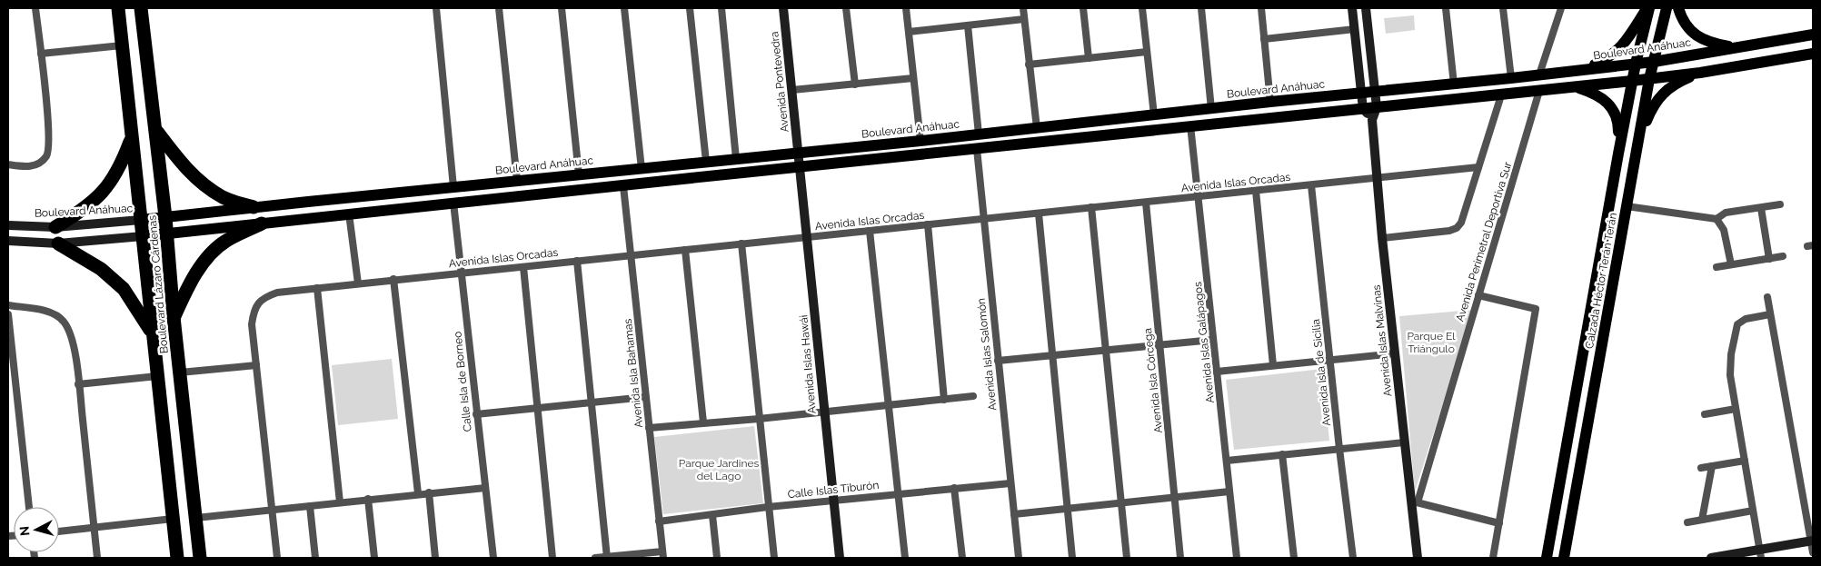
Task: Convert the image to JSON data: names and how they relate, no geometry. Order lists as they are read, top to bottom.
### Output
{
  "streets": {
    "highway": ["Boulevard Lázaro Cárdenas"],
    "main road": ["Boulevard Anáhuac", "Calzada Héctor Terán Terán"],
    "street": [
      "Avenida Pontevedra",
      "Avenida Islas Orcadas",
      "Avenida Perimetral Deportiva Sur",
      "Avenida Islas Malvinas",
      "Avenida Islas Galápagos",
      "Avenida Islas Salomón",
      "Avenida Islas Hawái",
      "Avenida Isla de Sicilia",
      "Avenida Isla Bahamas",
      "Avenida Isla Córcega",
      "Calle Isla de Borneo",
      "Calle Islas Tiburón"
    ]
  },
  "crossings": [
    ["Boulevard Anáhuac", "Avenida Pontevedra"],
    ["Boulevard Anáhuac", "Calzada Héctor Terán Terán"],
    ["Boulevard Anáhuac", "Boulevard Lázaro Cárdenas"],
    ["Avenida Pontevedra", "Avenida Islas Hawái"],
    ["Avenida Islas Orcadas", "Avenida Islas Malvinas"],
    ["Avenida Islas Orcadas", "Avenida Islas Galápagos"],
    ["Avenida Islas Orcadas", "Avenida Islas Salomón"],
    ["Avenida Islas Orcadas", "Avenida Islas Hawái"],
    ["Avenida Islas Orcadas", "Avenida Isla de Sicilia"],
    ["Avenida Islas Orcadas", "Avenida Isla Bahamas"],
    ["Avenida Islas Orcadas", "Avenida Isla Córcega"],
    ["Avenida Islas Orcadas", "Calle Isla de Borneo"],
    ["Avenida Perimetral Deportiva Sur", "Avenida Islas Malvinas"],
    ["Avenida Islas Salomón", "Calle Islas Tiburón"],
    ["Avenida Islas Hawái", "Calle Islas Tiburón"],
    ["Avenida Isla Bahamas", "Calle Islas Tiburón"]
  ],
  "parks": ["Parque El Triángulo", "Parque Jardines del Lago"],
  "north": "left"
}
